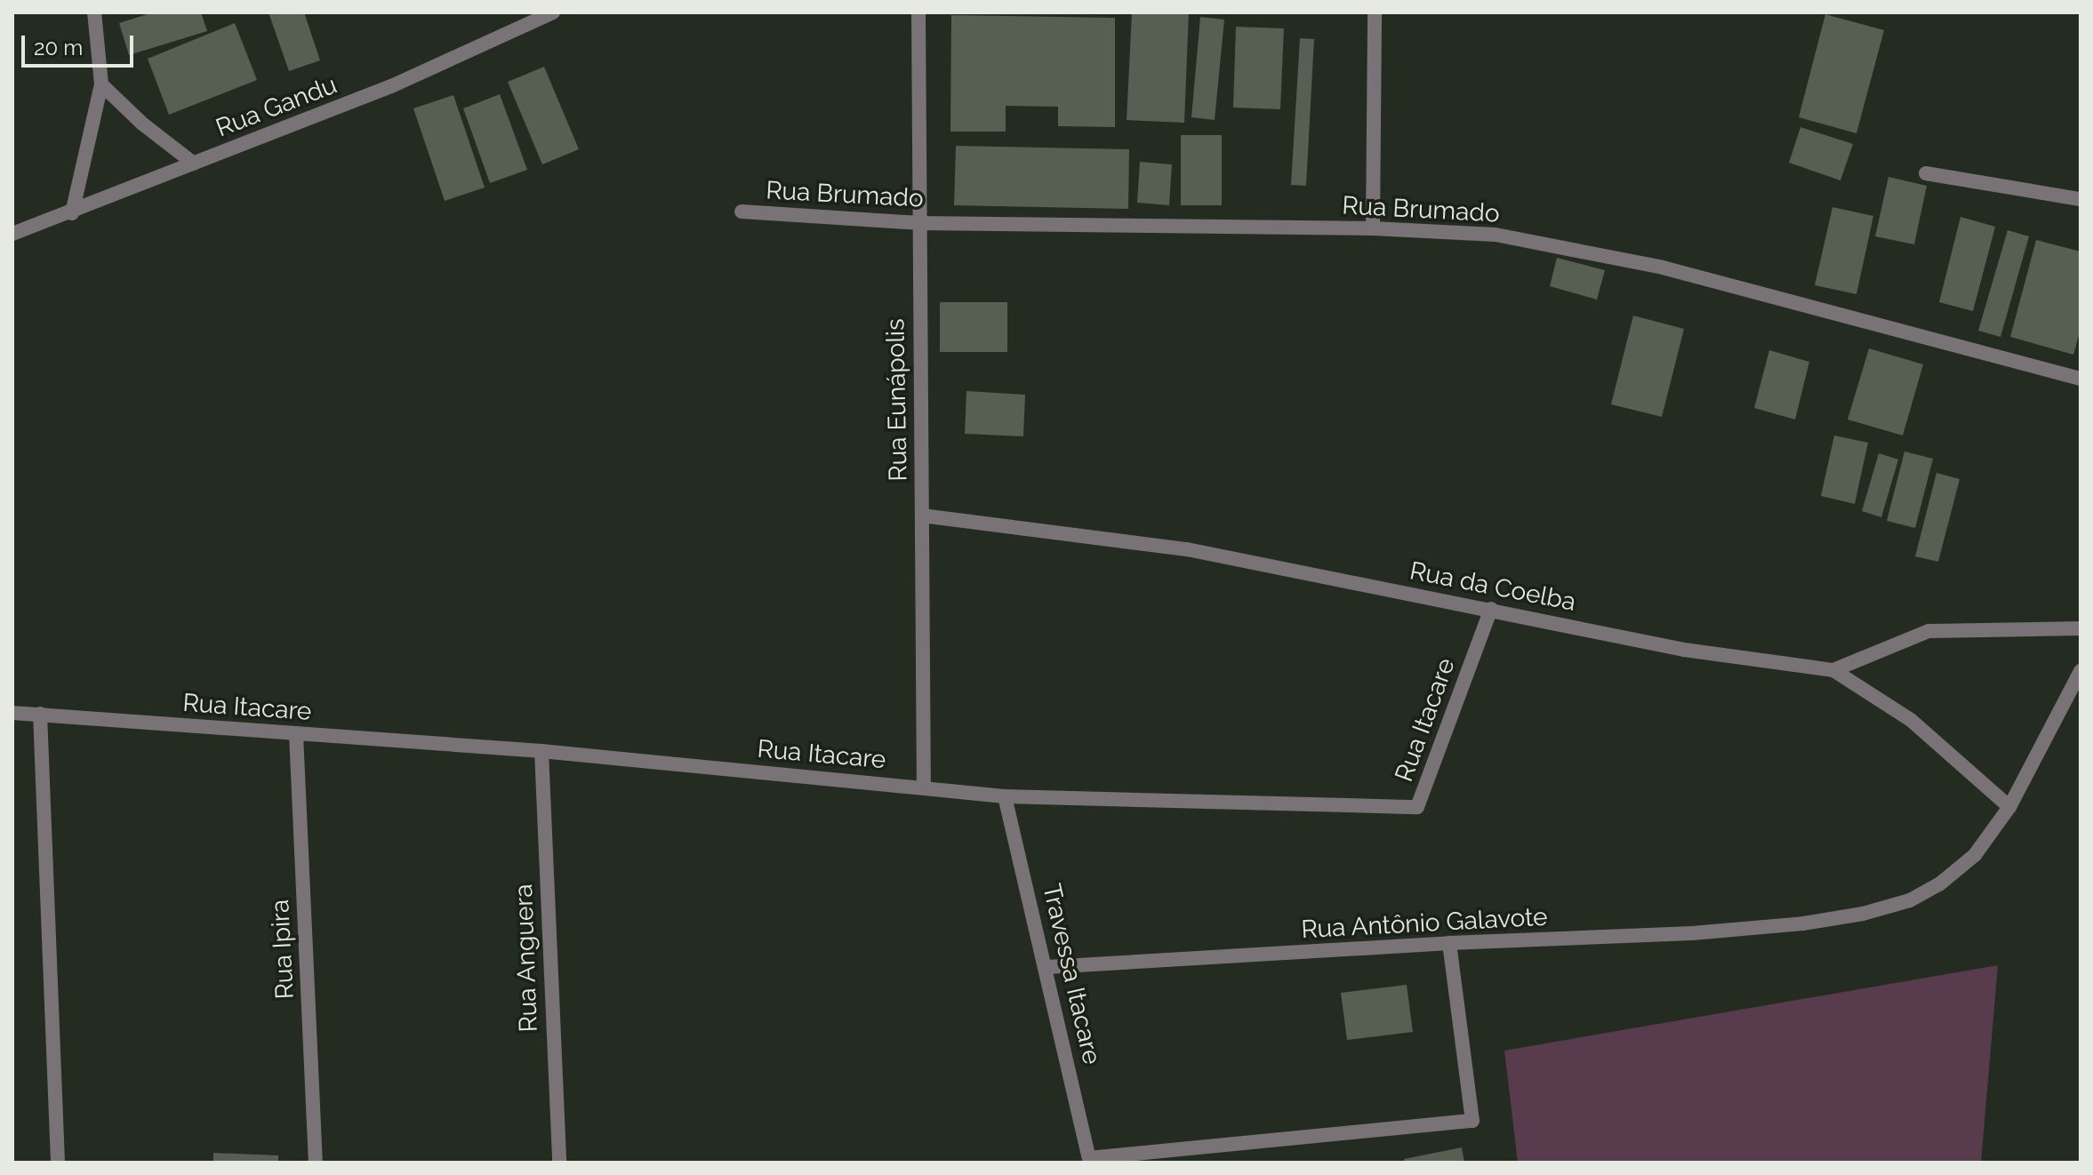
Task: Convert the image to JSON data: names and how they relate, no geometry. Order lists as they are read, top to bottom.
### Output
{
  "streets": {
    "street": [
      "Rua Gandu",
      "Rua Brumado",
      "Rua Eunápolis",
      "Rua da Coelba",
      "Rua Itacare",
      "Rua Antônio Galavote",
      "Rua Ipira",
      "Rua Anguera",
      "Travessa Itacare"
    ]
  },
  "crossings": [
    ["Rua Brumado", "Rua Eunápolis"],
    ["Rua Eunápolis", "Rua da Coelba"],
    ["Rua Eunápolis", "Rua Itacare"],
    ["Rua da Coelba", "Rua Itacare"],
    ["Rua da Coelba", "Rua Antônio Galavote"],
    ["Rua Itacare", "Rua Ipira"],
    ["Rua Itacare", "Rua Anguera"],
    ["Rua Itacare", "Travessa Itacare"],
    ["Rua Antônio Galavote", "Travessa Itacare"]
  ],
  "scale_bar": "20 m"
}
